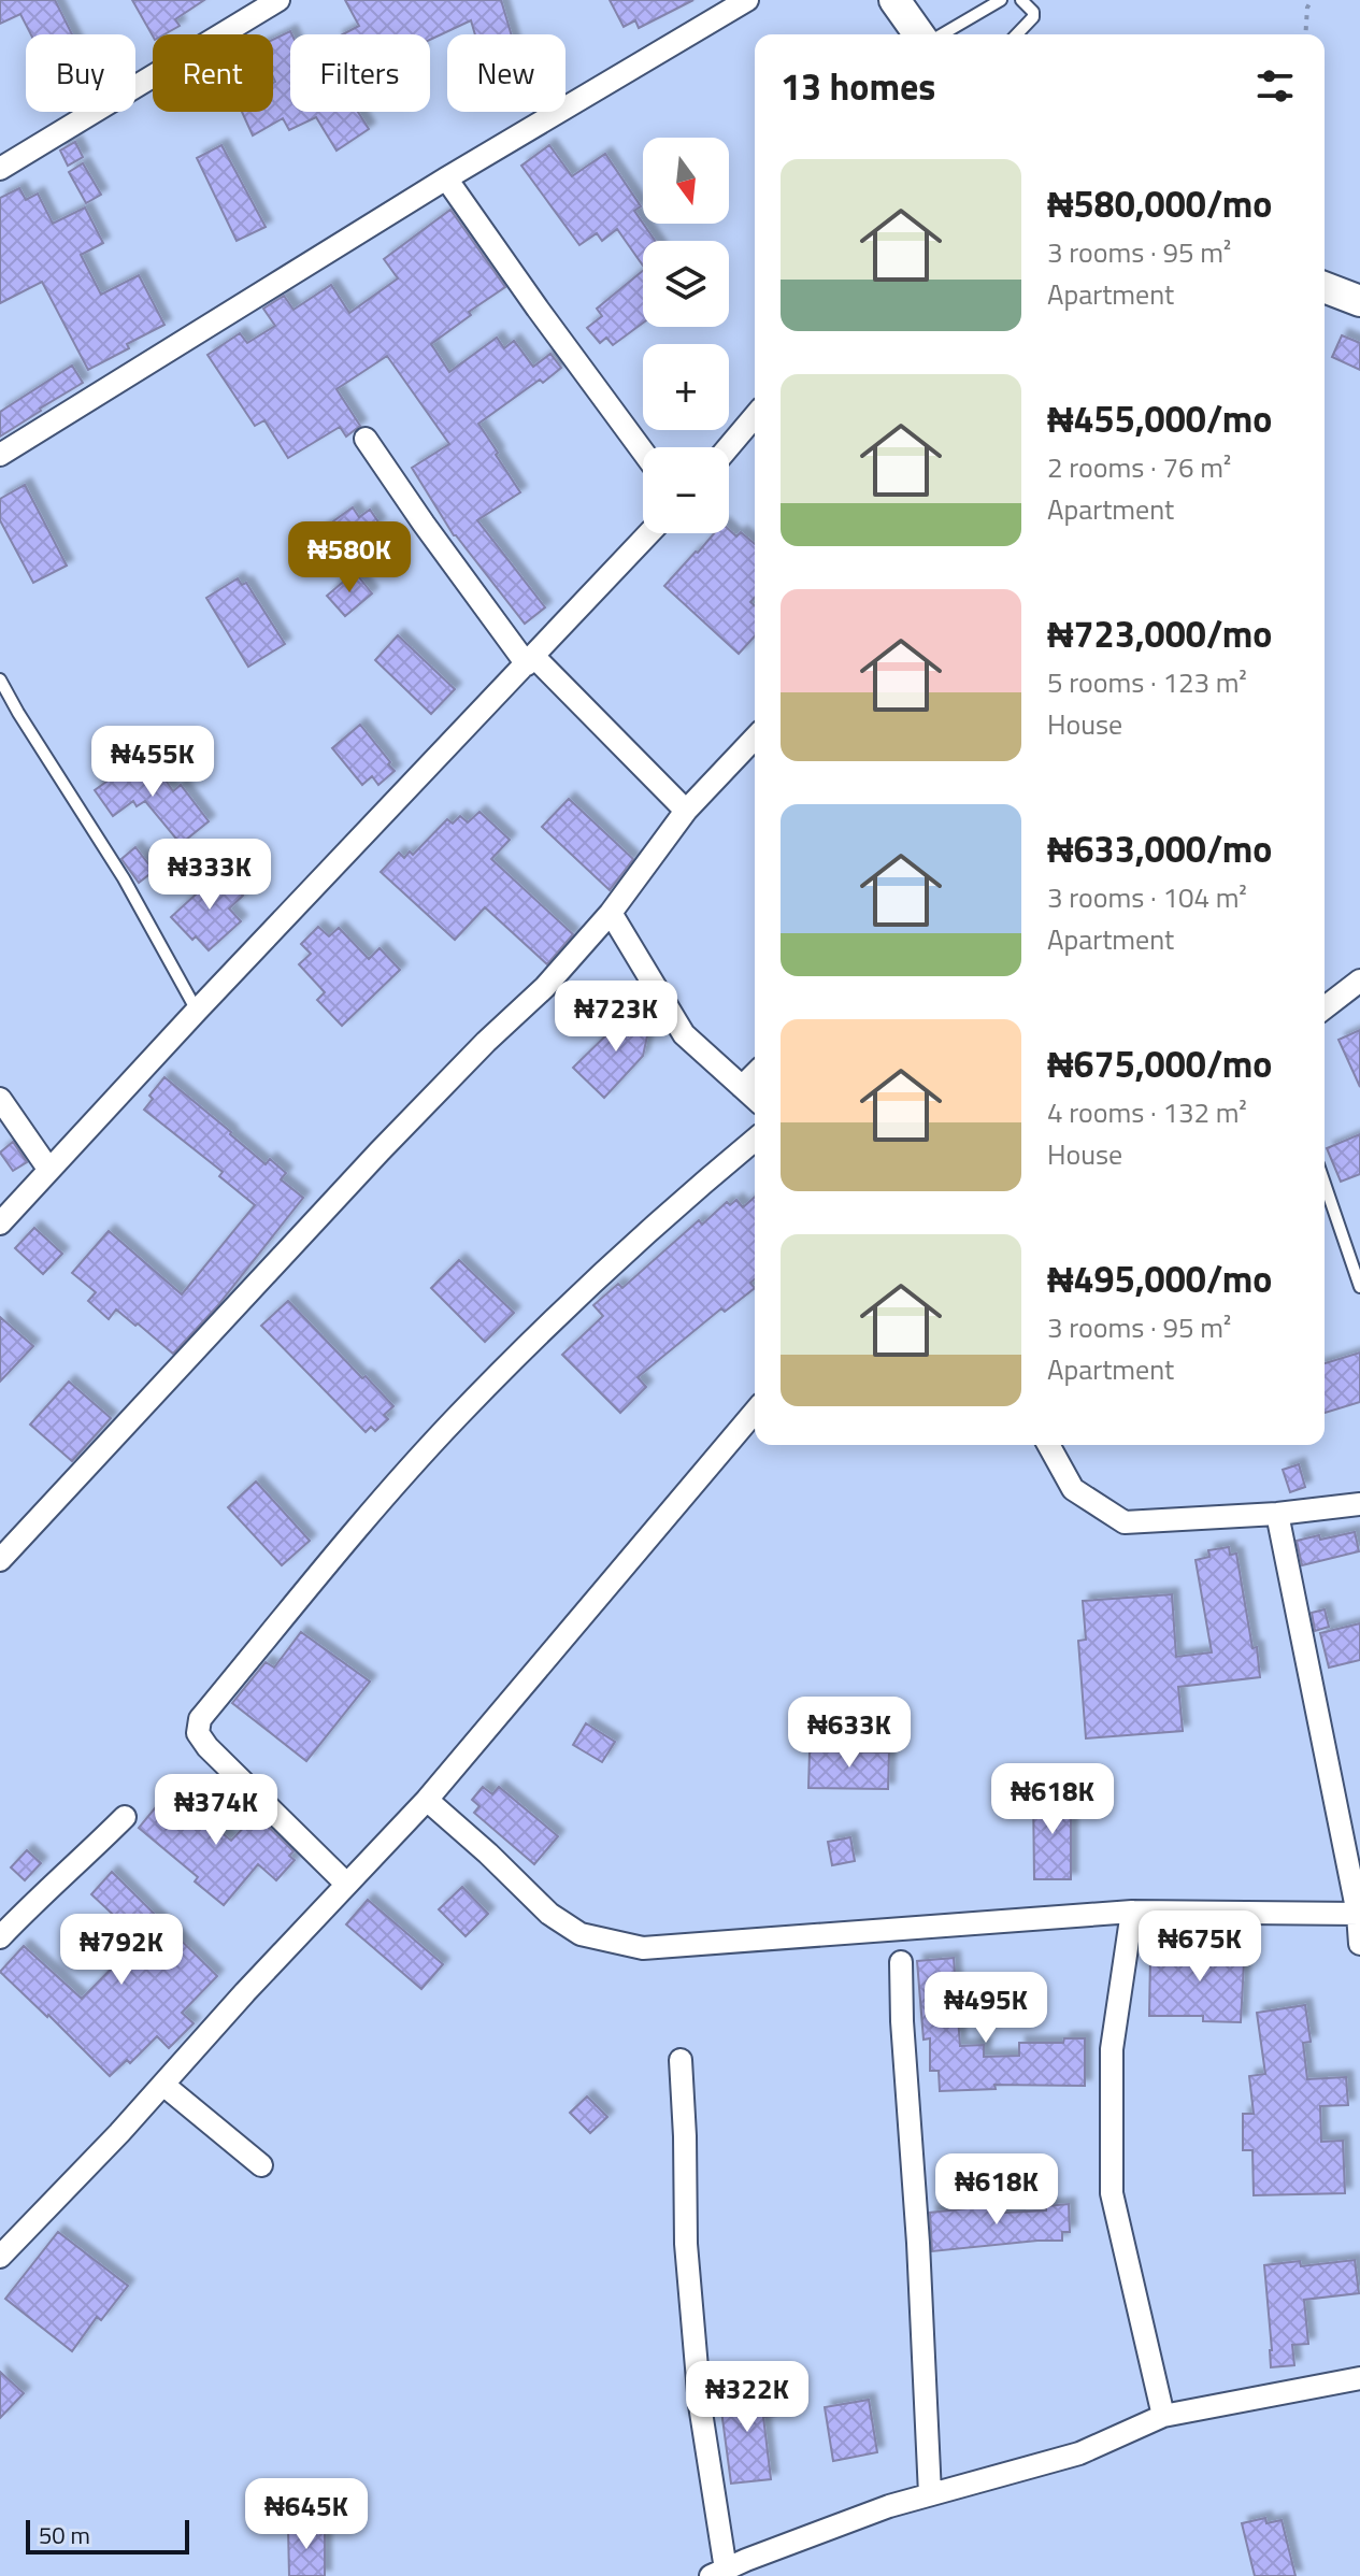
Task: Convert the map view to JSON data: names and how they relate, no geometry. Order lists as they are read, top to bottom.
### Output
{
  "scale_bar": "50 m",
  "north": "bottom",
  "page": {
    "chip": [
      "Buy",
      "Rent",
      "Filters",
      "New"
    ],
    "heading": "13 homes",
    "map_buttons": ["+", "−"],
    "list": [
      {
        "name": "₦580,000/mo",
        "note": "3 rooms · 95 m² · Apartment"
      },
      {
        "name": "₦455,000/mo",
        "note": "2 rooms · 76 m² · Apartment"
      },
      {
        "name": "₦723,000/mo",
        "note": "5 rooms · 123 m² · House"
      },
      {
        "name": "₦633,000/mo",
        "note": "3 rooms · 104 m² · Apartment"
      },
      {
        "name": "₦675,000/mo",
        "note": "4 rooms · 132 m² · House"
      },
      {
        "name": "₦495,000/mo",
        "note": "3 rooms · 95 m² · Apartment"
      }
    ],
    "price": [
      "₦580K",
      "₦455K",
      "₦333K",
      "₦723K",
      "₦633K",
      "₦618K",
      "₦374K",
      "₦675K",
      "₦792K",
      "₦495K",
      "₦618K",
      "₦322K",
      "₦645K"
    ],
    "scale": "50 m"
  }
}
